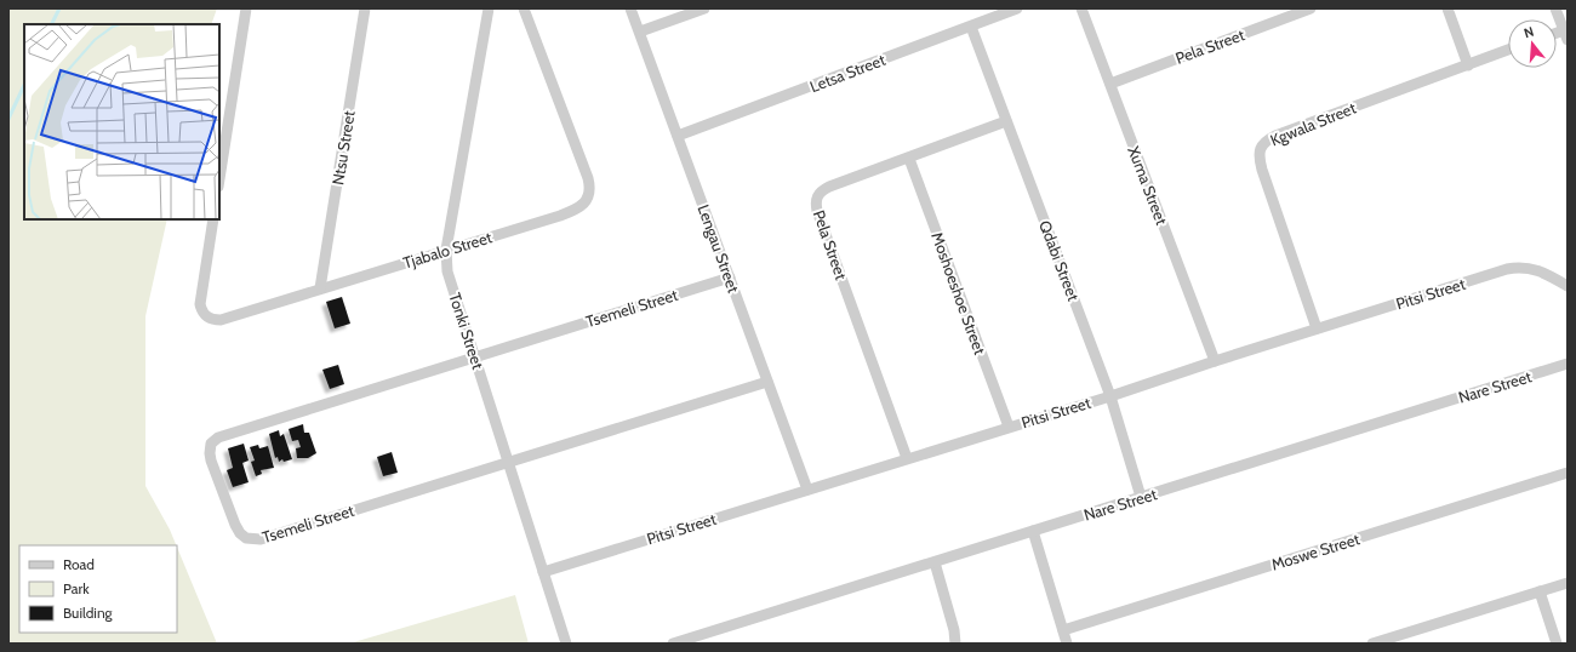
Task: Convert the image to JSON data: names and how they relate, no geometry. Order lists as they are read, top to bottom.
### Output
{
  "streets": {
    "street": [
      "Pela Street",
      "Letsa Street",
      "Kgwala Street",
      "Ntsu Street",
      "Xuma Street",
      "Lengau Street",
      "Tjabalo Street",
      "Qdabi Street",
      "Moshoeshoe Street",
      "Pitsi Street",
      "Tsemeli Street",
      "Tonki Street",
      "Nare Street",
      "Moswe Street"
    ]
  },
  "crossings": [
    ["Pela Street", "Xuma Street"],
    ["Pela Street", "Qdabi Street"],
    ["Pela Street", "Moshoeshoe Street"],
    ["Pela Street", "Pitsi Street"],
    ["Letsa Street", "Lengau Street"],
    ["Letsa Street", "Qdabi Street"],
    ["Kgwala Street", "Pitsi Street"],
    ["Ntsu Street", "Tjabalo Street"],
    ["Xuma Street", "Pitsi Street"],
    ["Lengau Street", "Pitsi Street"],
    ["Lengau Street", "Tsemeli Street"],
    ["Tjabalo Street", "Tonki Street"],
    ["Qdabi Street", "Pitsi Street"],
    ["Qdabi Street", "Nare Street"],
    ["Moshoeshoe Street", "Pitsi Street"],
    ["Pitsi Street", "Tonki Street"],
    ["Tsemeli Street", "Tonki Street"]
  ],
  "legend": ["Road", "Park", "Building"],
  "north": "top"
}
